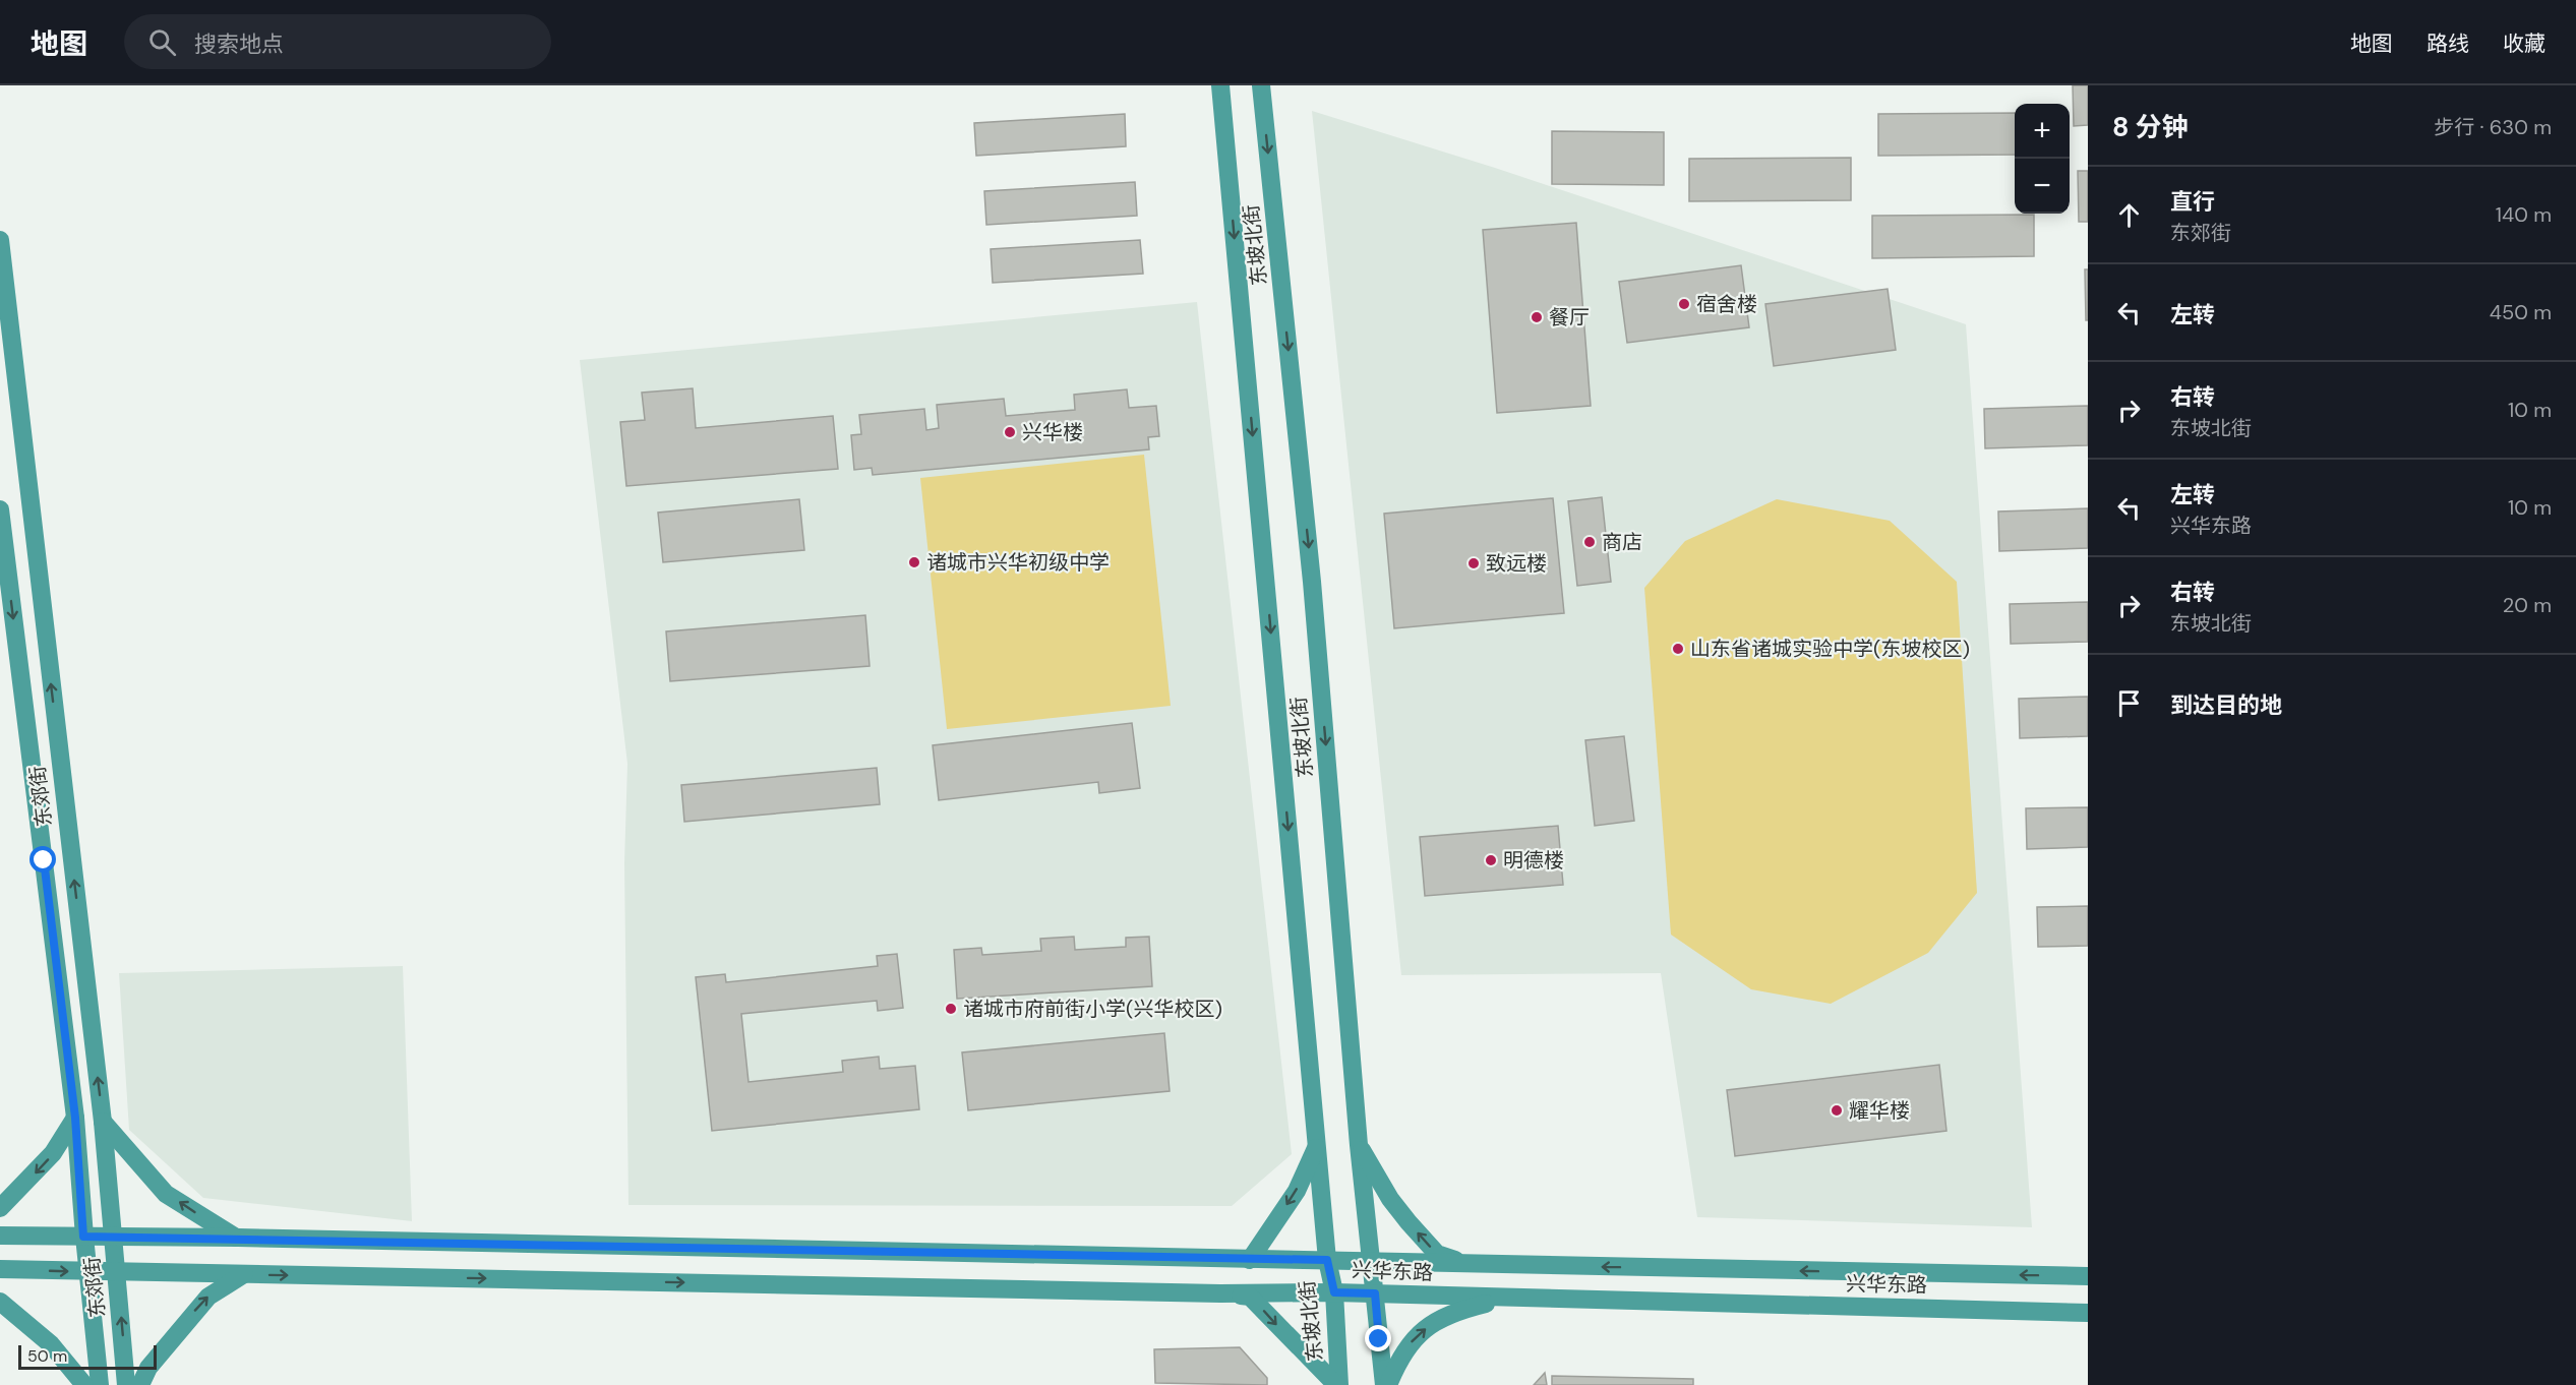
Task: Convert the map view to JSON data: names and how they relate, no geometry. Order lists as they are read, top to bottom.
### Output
{
  "streets": {
    "main road": ["东坡北街", "东郊街", "兴华东路"]
  },
  "crossings": [
    ["东坡北街", "兴华东路"],
    ["东郊街", "兴华东路"]
  ],
  "one_way": ["东坡北街"],
  "places": [
    "宿舍楼",
    "餐厅",
    "兴华楼",
    "商店",
    "诸城市兴华初级中学",
    "致远楼",
    "山东省诸城实验中学(东坡校区)",
    "明德楼",
    "诸城市府前街小学(兴华校区)",
    "耀华楼"
  ],
  "scale_bar": "50 m",
  "page": {
    "header": "地图",
    "search": "搜索地点",
    "nav": ["地图", "路线", "收藏"],
    "heading": ["8 分钟", "步行 · 630 m"],
    "map_buttons": ["+", "−"],
    "list": [
      ["直行", "东郊街", "140 m"],
      ["左转", "450 m"],
      ["右转", "东坡北街", "10 m"],
      ["左转", "兴华东路", "10 m"],
      ["右转", "东坡北街", "20 m"],
      "到达目的地"
    ],
    "scale": "50 m"
  }
}
